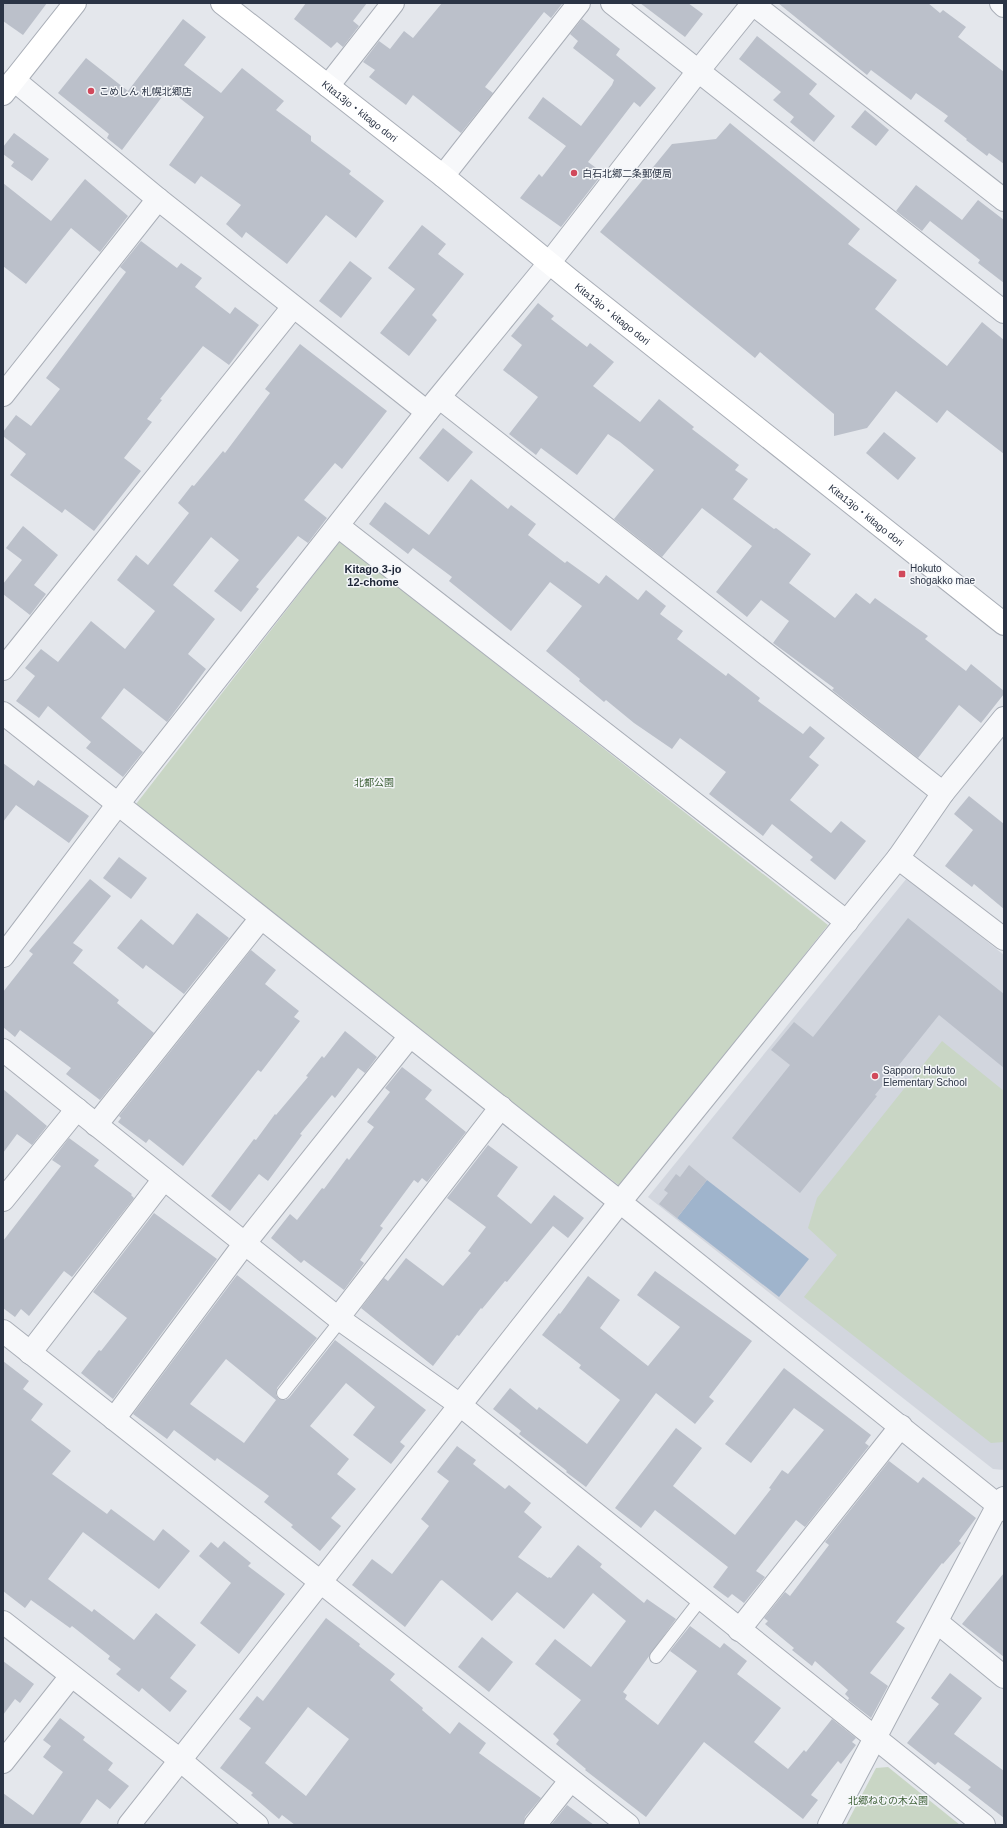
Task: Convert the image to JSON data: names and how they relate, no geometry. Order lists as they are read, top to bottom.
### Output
{
  "streets": {
    "main road": ["Kita13jo・kitago dori"]
  },
  "districts": ["Kitago 3-jo 12-chome"],
  "parks": ["北都公園", "北郷ねむの木公園"],
  "places": {
    "other": ["こめしん 札幌北郷店", "白石北郷二条郵便局", "Sapporo Hokuto Elementary School"],
    "transit": ["Hokuto shogakko mae"]
  }
}
